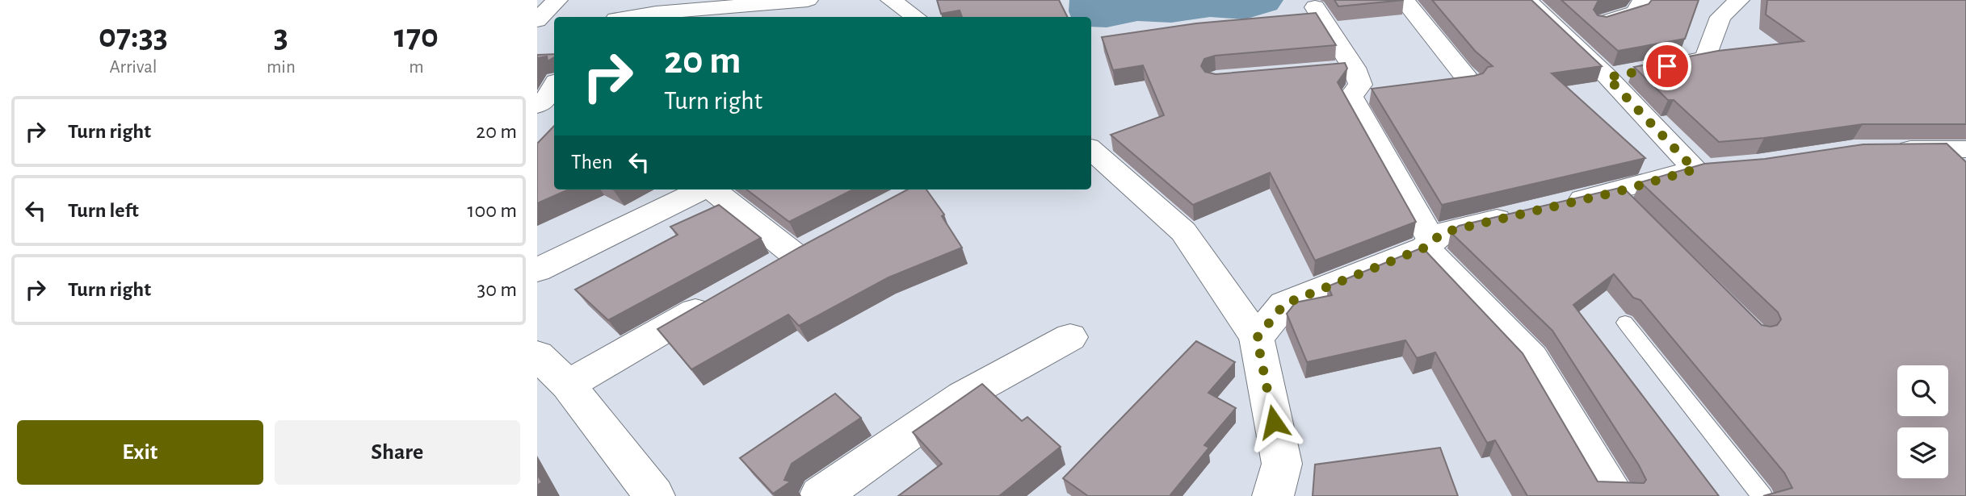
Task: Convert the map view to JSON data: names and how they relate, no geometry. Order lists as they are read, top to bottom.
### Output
{
  "page": {
    "eta": [
      "07:33",
      "Arrival",
      "3",
      "min",
      "170",
      "m"
    ],
    "turn": ["20 m", "Turn right"],
    "list": [
      {
        "name": "Turn right",
        "value": "20 m"
      },
      {
        "name": "Turn left",
        "value": "100 m"
      },
      {
        "name": "Turn right",
        "value": "30 m"
      }
    ],
    "then": "Then",
    "buttons": ["Exit", "Share"]
  }
}
